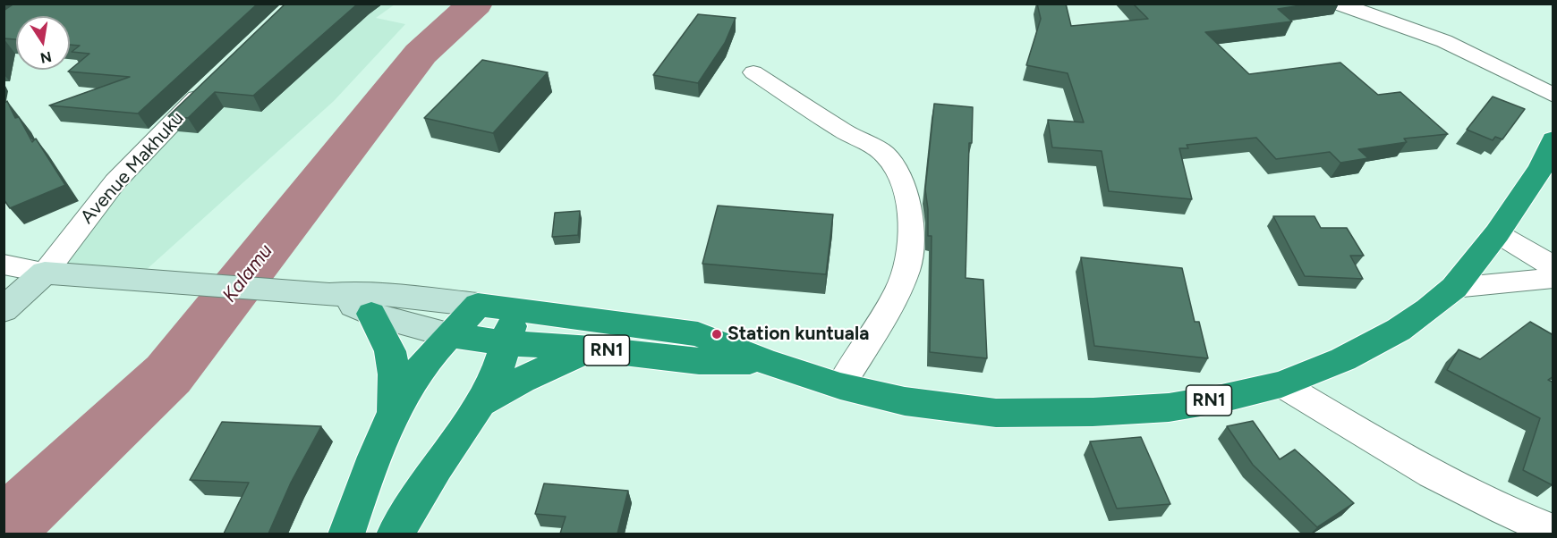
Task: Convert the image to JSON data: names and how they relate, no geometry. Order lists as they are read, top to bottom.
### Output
{
  "streets": {
    "highway": ["RN1"],
    "street": ["Avenue Makhuku"]
  },
  "water": ["Kalamu"],
  "places": ["Station kuntuala"],
  "north": "bottom"
}
